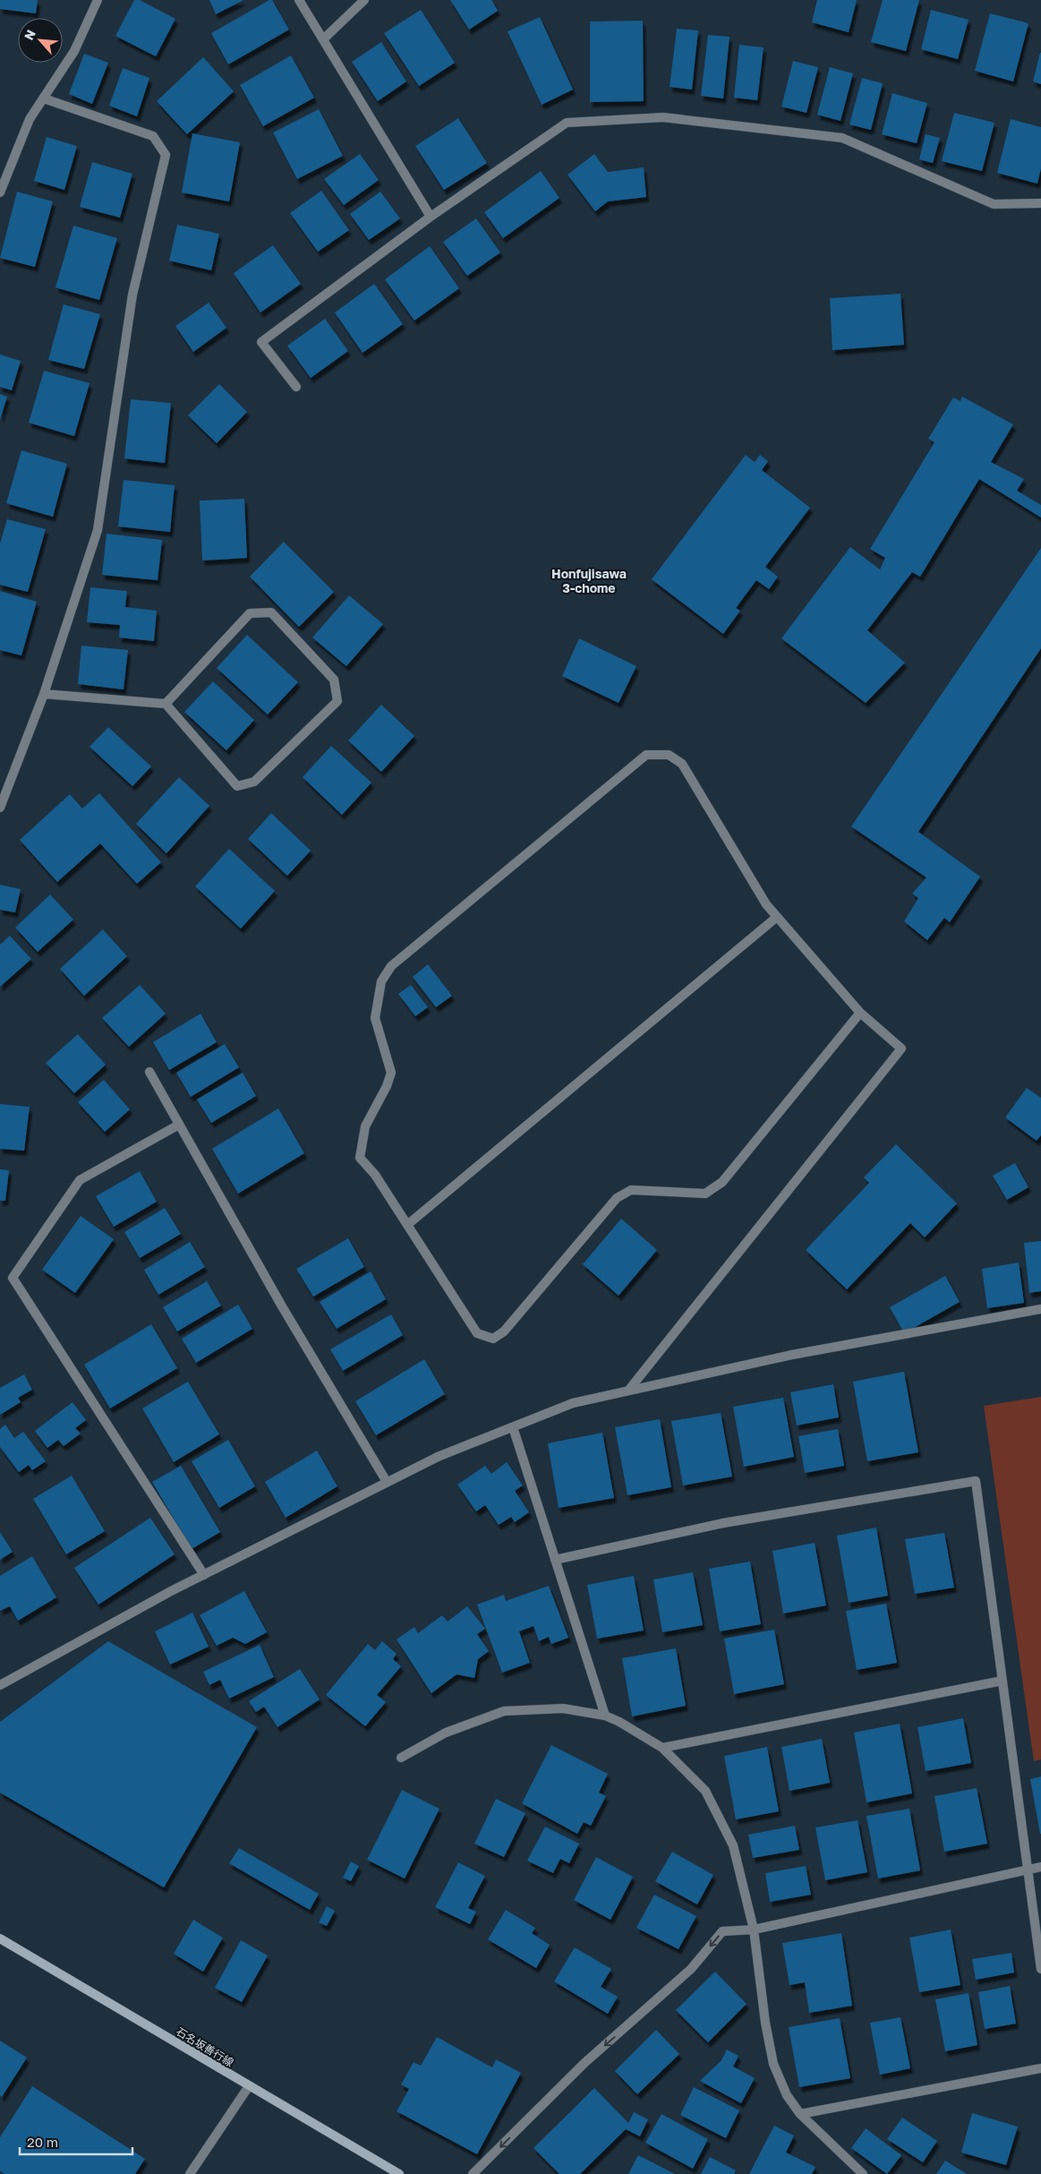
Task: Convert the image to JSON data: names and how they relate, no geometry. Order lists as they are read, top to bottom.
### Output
{
  "streets": {
    "street": ["石名坂善行線"]
  },
  "districts": ["Honfujisawa 3-chome"],
  "scale_bar": "20 m",
  "north": "top left"
}
